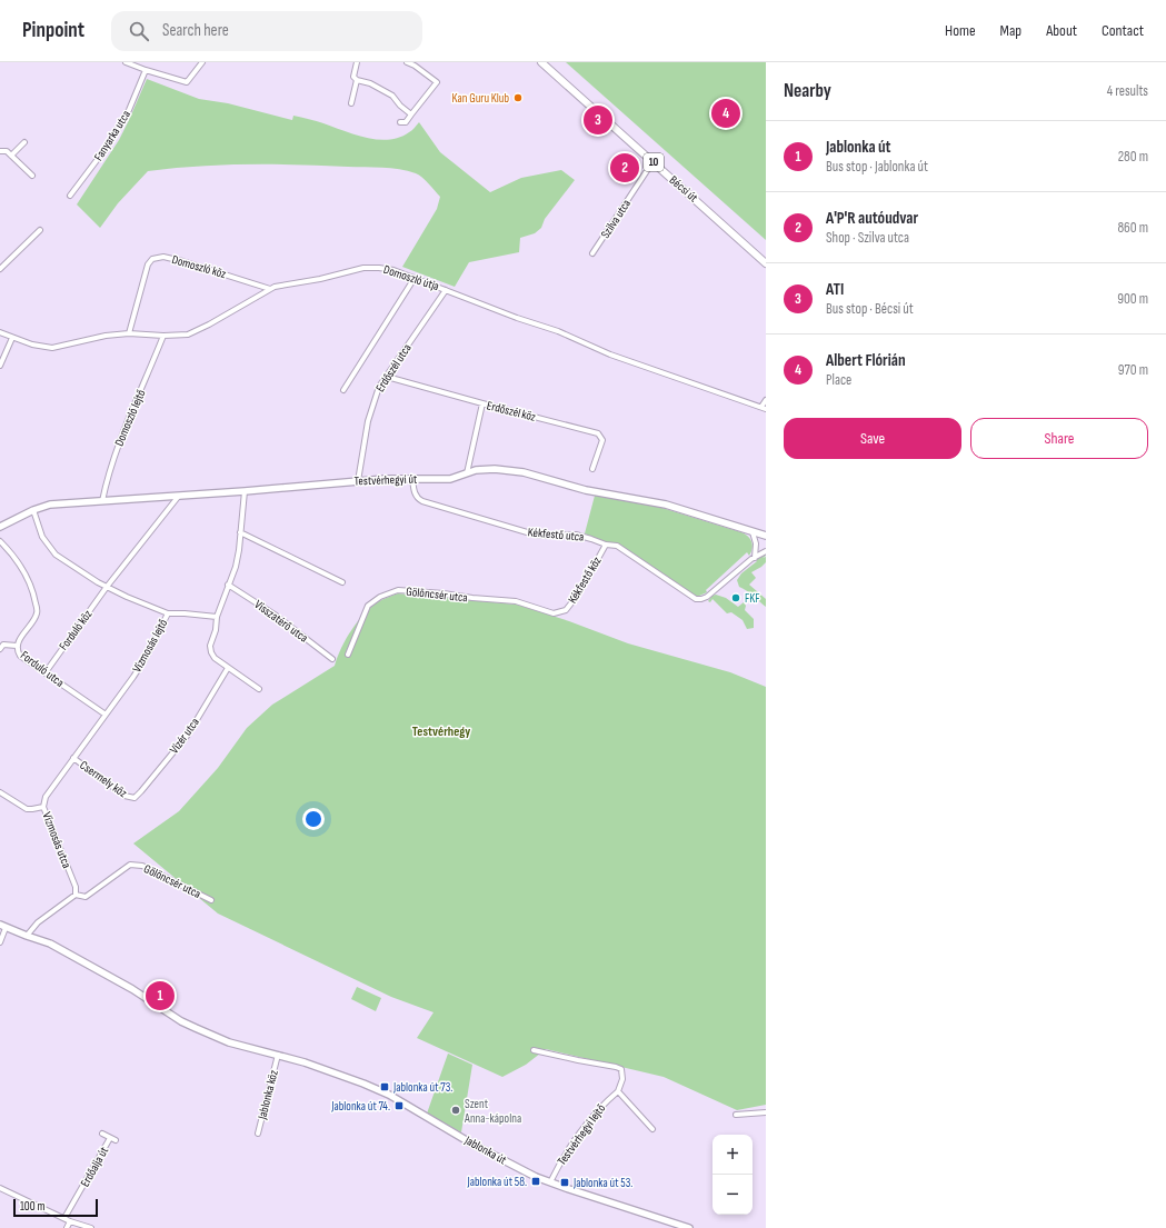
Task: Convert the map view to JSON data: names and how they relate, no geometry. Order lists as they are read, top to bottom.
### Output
{
  "streets": {
    "main road": ["10", "Bécsi út"],
    "street": [
      "Fanyarka utca",
      "Szilva utca",
      "Domoszló köz",
      "Domoszló útja",
      "Erdőszél utca",
      "Erdőszél köz",
      "Domoszló lejtő",
      "Testvérhegyi út",
      "Kékfestő utca",
      "Kékfestő köz",
      "Gölöncsér utca",
      "Visszatérő utca",
      "Forduló köz",
      "Vízmosás lejtő",
      "Forduló utca",
      "Vízér utca",
      "Csermely köz",
      "Vízmosás utca",
      "Jablonka köz",
      "Testvérhegyi lejtő",
      "Jablonka út",
      "Erdőalja út"
    ]
  },
  "crossings": [
    ["Bécsi út", "Szilva utca"],
    ["Domoszló köz", "Domoszló útja"],
    ["Domoszló útja", "Erdőszél utca"],
    ["Domoszló útja", "Domoszló lejtő"],
    ["Erdőszél utca", "Erdőszél köz"],
    ["Erdőszél utca", "Testvérhegyi út"],
    ["Domoszló lejtő", "Testvérhegyi út"],
    ["Testvérhegyi út", "Kékfestő utca"],
    ["Testvérhegyi út", "Vízmosás lejtő"],
    ["Kékfestő utca", "Kékfestő köz"],
    ["Kékfestő köz", "Gölöncsér utca"],
    ["Gölöncsér utca", "Vízmosás utca"],
    ["Gölöncsér utca", "Jablonka út"],
    ["Forduló köz", "Vízmosás lejtő"],
    ["Forduló köz", "Forduló utca"],
    ["Vízmosás lejtő", "Forduló utca"],
    ["Vízmosás lejtő", "Csermely köz"],
    ["Vízmosás lejtő", "Vízmosás utca"],
    ["Vízér utca", "Csermely köz"],
    ["Jablonka köz", "Jablonka út"],
    ["Testvérhegyi lejtő", "Jablonka út"]
  ],
  "districts": ["Testvérhegy"],
  "places": {
    "other": ["Kan Guru Klub", "FKF", "Szent Anna-kápolna"],
    "transit": [
      "Jablonka út 73.",
      "Jablonka út 74.",
      "Jablonka út 58.",
      "Jablonka út 53."
    ]
  },
  "scale_bar": "100 m",
  "page": {
    "header": "Pinpoint",
    "search": "Search here",
    "nav": [
      "Home",
      "Map",
      "About",
      "Contact"
    ],
    "heading": ["Nearby", "4 results"],
    "pins": [
      "4",
      "3",
      "2",
      "1"
    ],
    "list": [
      {
        "mark": "1",
        "name": "Jablonka út",
        "note": "Bus stop · Jablonka út",
        "value": "280 m"
      },
      {
        "mark": "2",
        "name": "A'P'R autóudvar",
        "note": "Shop · Szilva utca",
        "value": "860 m"
      },
      {
        "mark": "3",
        "name": "ATI",
        "note": "Bus stop · Bécsi út",
        "value": "900 m"
      },
      {
        "mark": "4",
        "name": "Albert Flórián",
        "note": "Place",
        "value": "970 m"
      }
    ],
    "buttons": ["Save", "Share"],
    "map_buttons": ["+", "−"],
    "scale": "100 m"
  }
}
